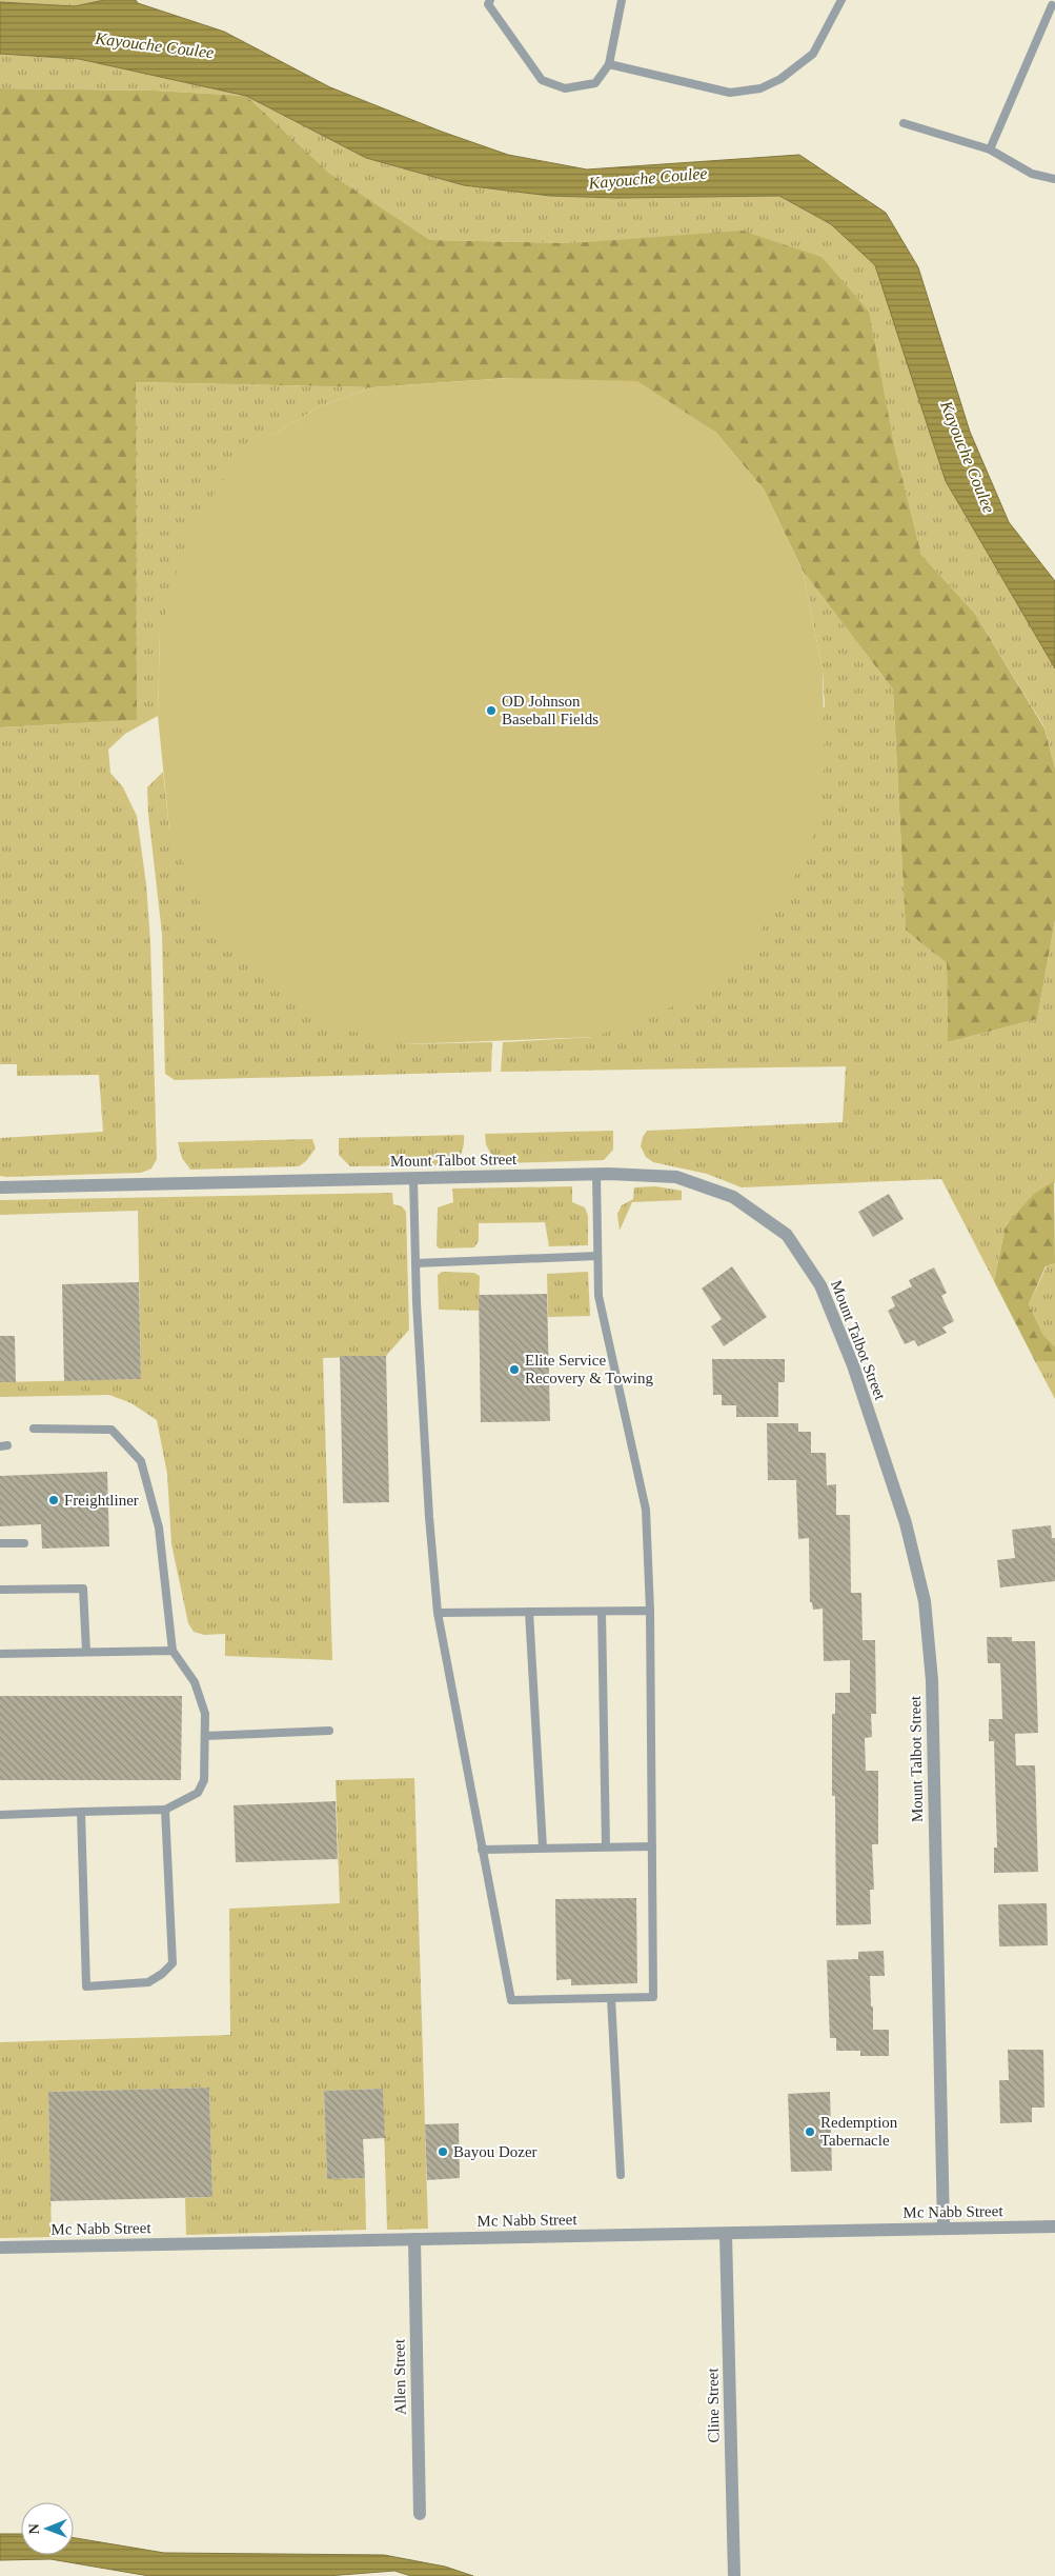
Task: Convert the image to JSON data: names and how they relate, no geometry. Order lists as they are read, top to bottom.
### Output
{
  "streets": {
    "street": [
      "Mount Talbot Street",
      "Mc Nabb Street",
      "Allen Street",
      "Cline Street"
    ]
  },
  "crossings": [
    ["Mount Talbot Street", "Mc Nabb Street"],
    ["Mc Nabb Street", "Allen Street"],
    ["Mc Nabb Street", "Cline Street"]
  ],
  "water": ["Kayouche Coulee"],
  "places": [
    "OD Johnson Baseball Fields",
    "Elite Service Recovery & Towing",
    "Freightliner",
    "Redemption Tabernacle",
    "Bayou Dozer"
  ],
  "north": "left"
}
